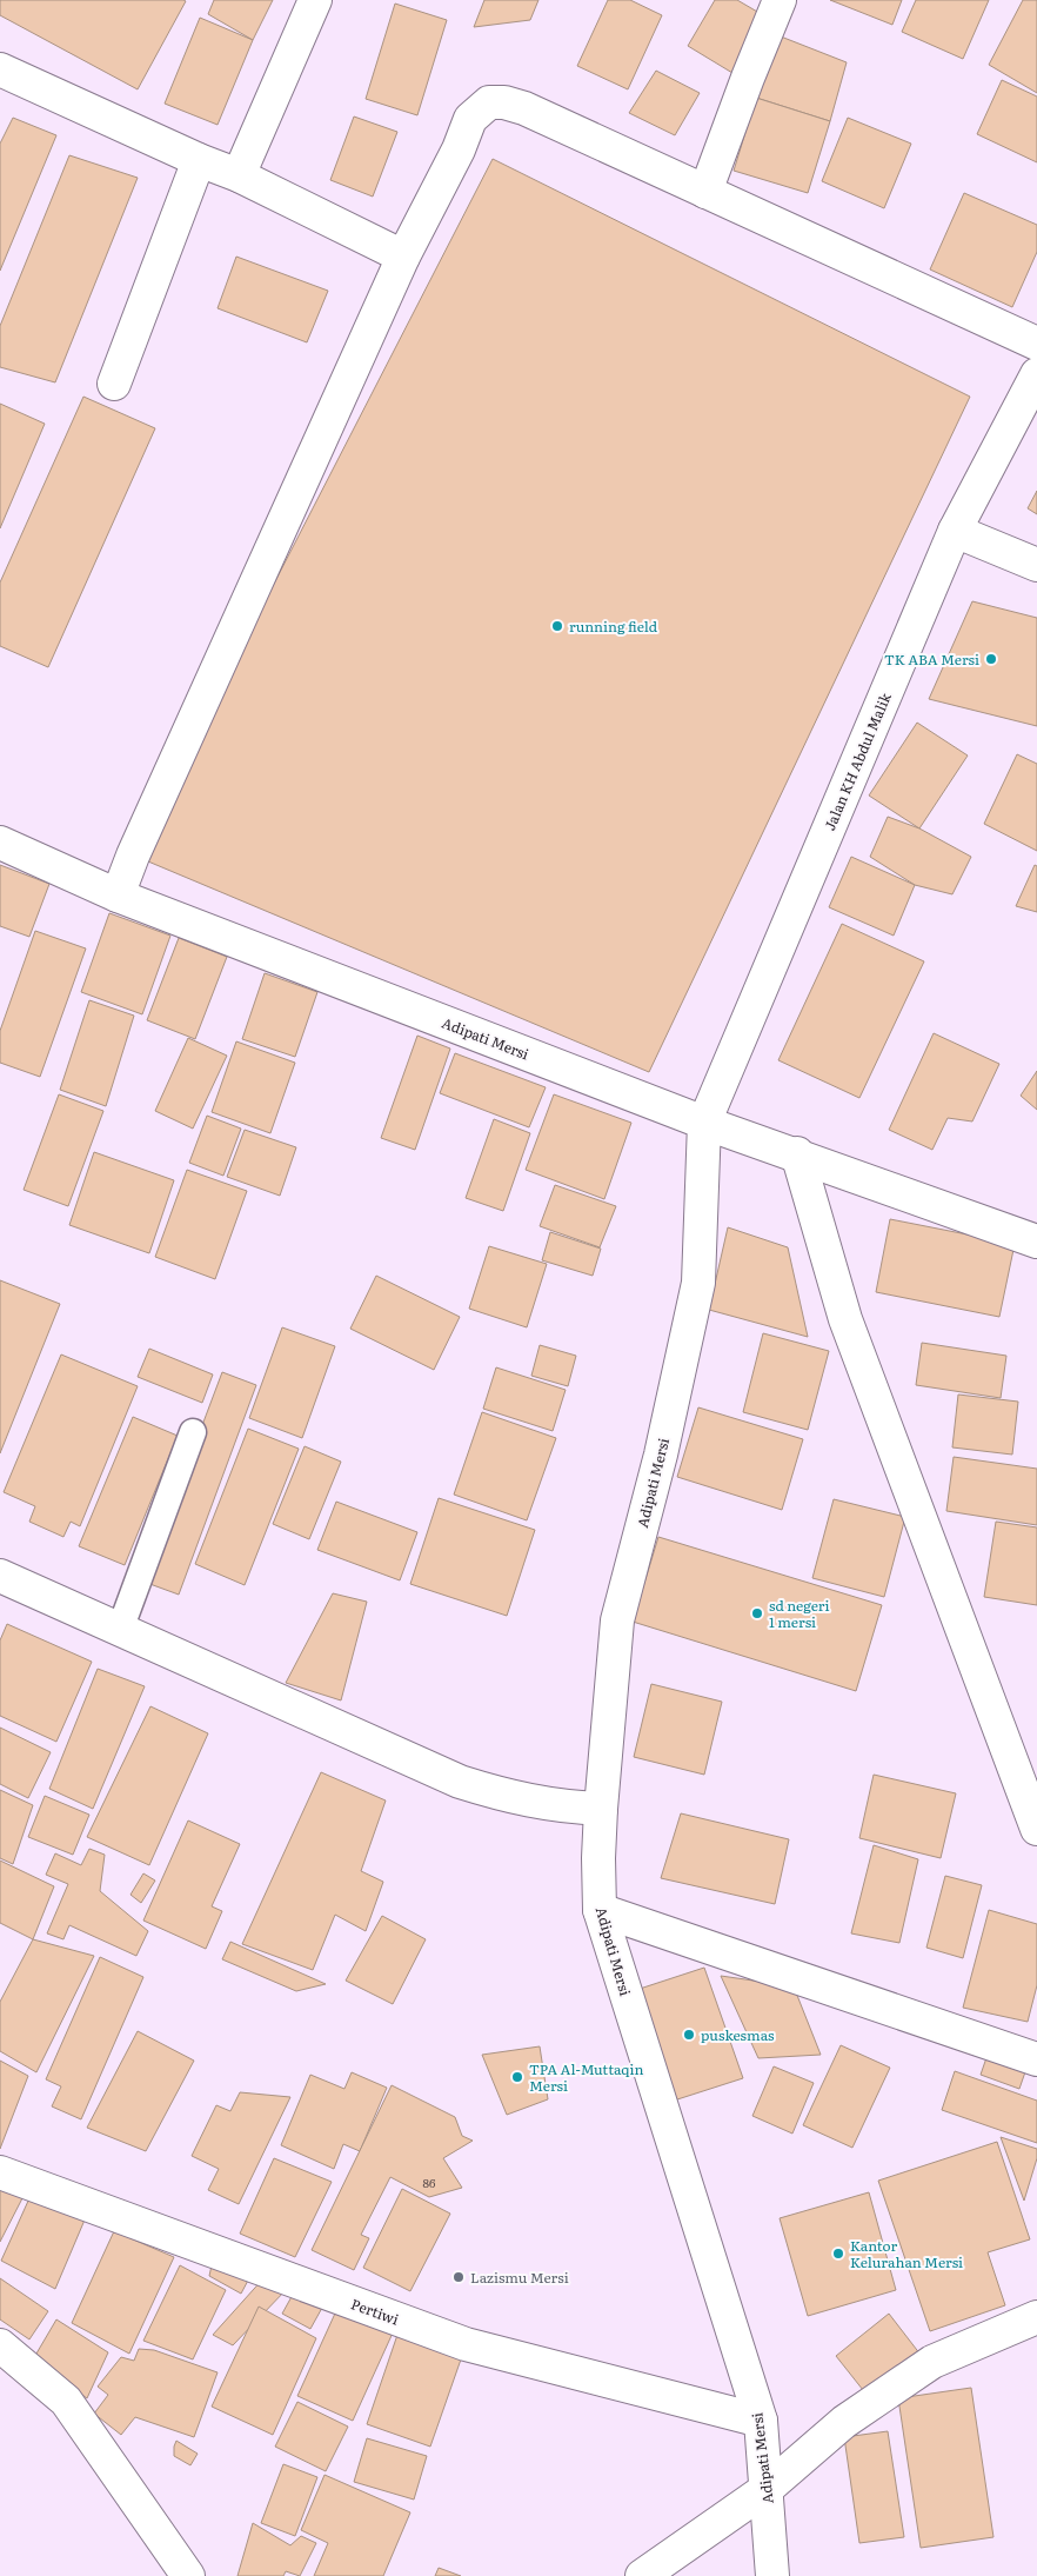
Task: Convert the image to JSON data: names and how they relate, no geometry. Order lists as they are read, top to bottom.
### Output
{
  "streets": {
    "street": ["Jalan KH Abdul Malik", "Adipati Mersi", "Pertiwi"]
  },
  "crossings": [
    ["Jalan KH Abdul Malik", "Adipati Mersi"],
    ["Adipati Mersi", "Pertiwi"]
  ],
  "places": [
    "running field",
    "TK ABA Mersi",
    "sd negeri 1 mersi",
    "puskesmas",
    "TPA Al-Muttaqin Mersi",
    "Kantor Kelurahan Mersi",
    "Lazismu Mersi"
  ],
  "house_numbers": ["86"]
}
